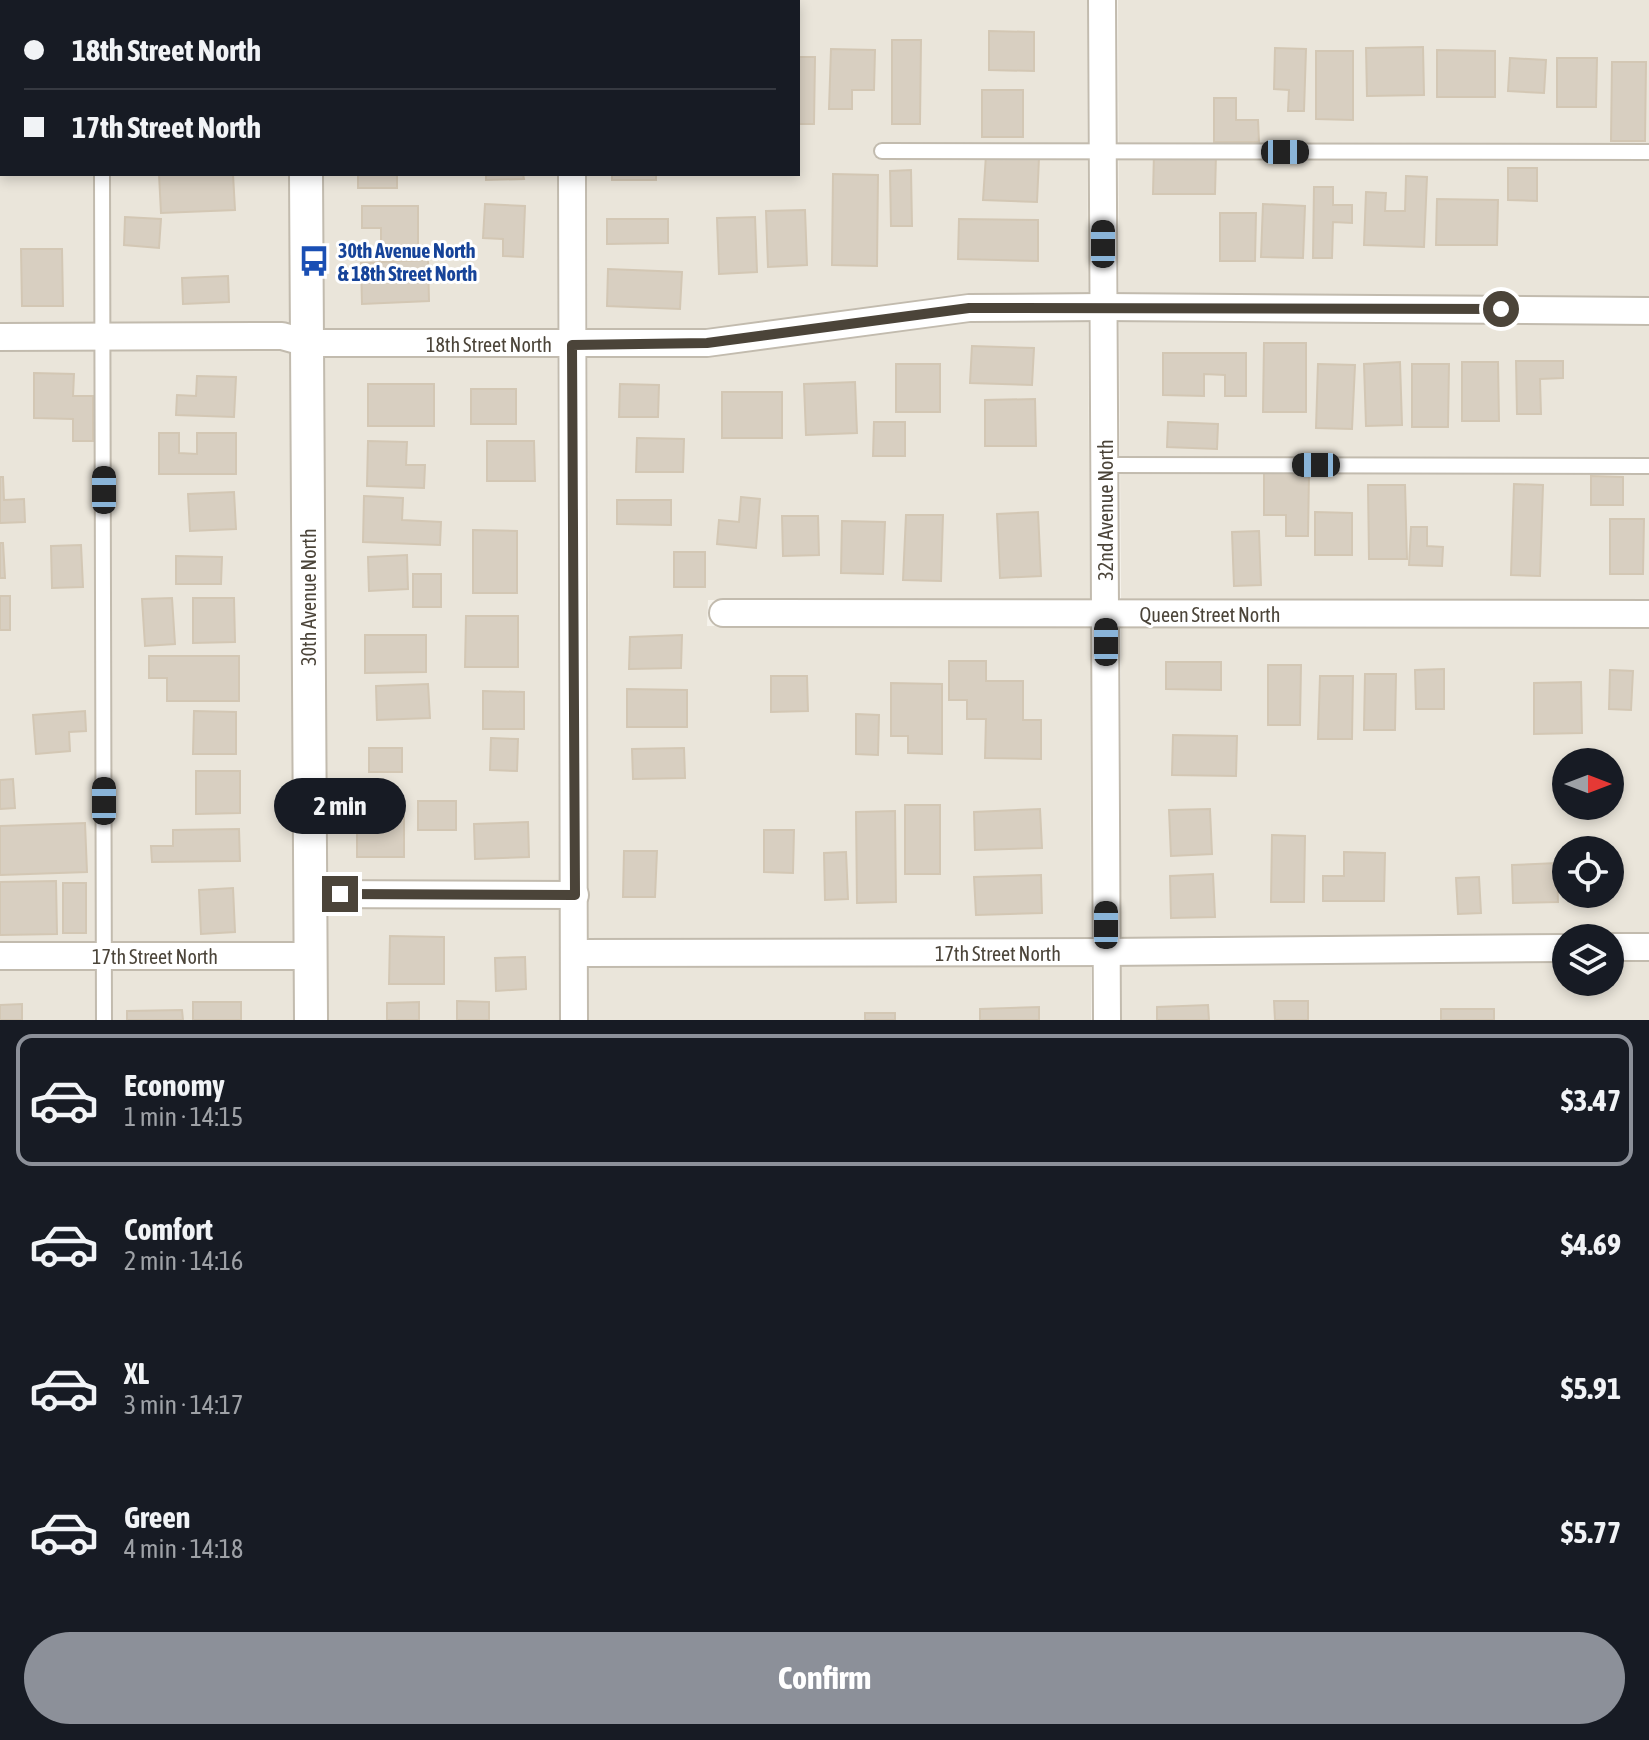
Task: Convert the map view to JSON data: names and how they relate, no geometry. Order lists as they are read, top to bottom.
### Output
{
  "streets": {
    "street": [
      "18th Street North",
      "32nd Avenue North",
      "30th Avenue North",
      "Queen Street North",
      "17th Street North"
    ]
  },
  "crossings": [
    ["18th Street North", "32nd Avenue North"],
    ["18th Street North", "30th Avenue North"],
    ["32nd Avenue North", "Queen Street North"],
    ["32nd Avenue North", "17th Street North"],
    ["30th Avenue North", "17th Street North"]
  ],
  "places": {
    "bus stop": ["30th Avenue North & 18th Street North"]
  },
  "north": "right",
  "page": {
    "banner": ["18th Street North", "17th Street North"],
    "bubble": "2 min",
    "list": [
      {
        "name": "Economy",
        "note": "1 min · 14:15",
        "value": "$3.47"
      },
      {
        "name": "Comfort",
        "note": "2 min · 14:16",
        "value": "$4.69"
      },
      {
        "name": "XL",
        "note": "3 min · 14:17",
        "value": "$5.91"
      },
      {
        "name": "Green",
        "note": "4 min · 14:18",
        "value": "$5.77"
      }
    ],
    "buttons": "Confirm"
  }
}
